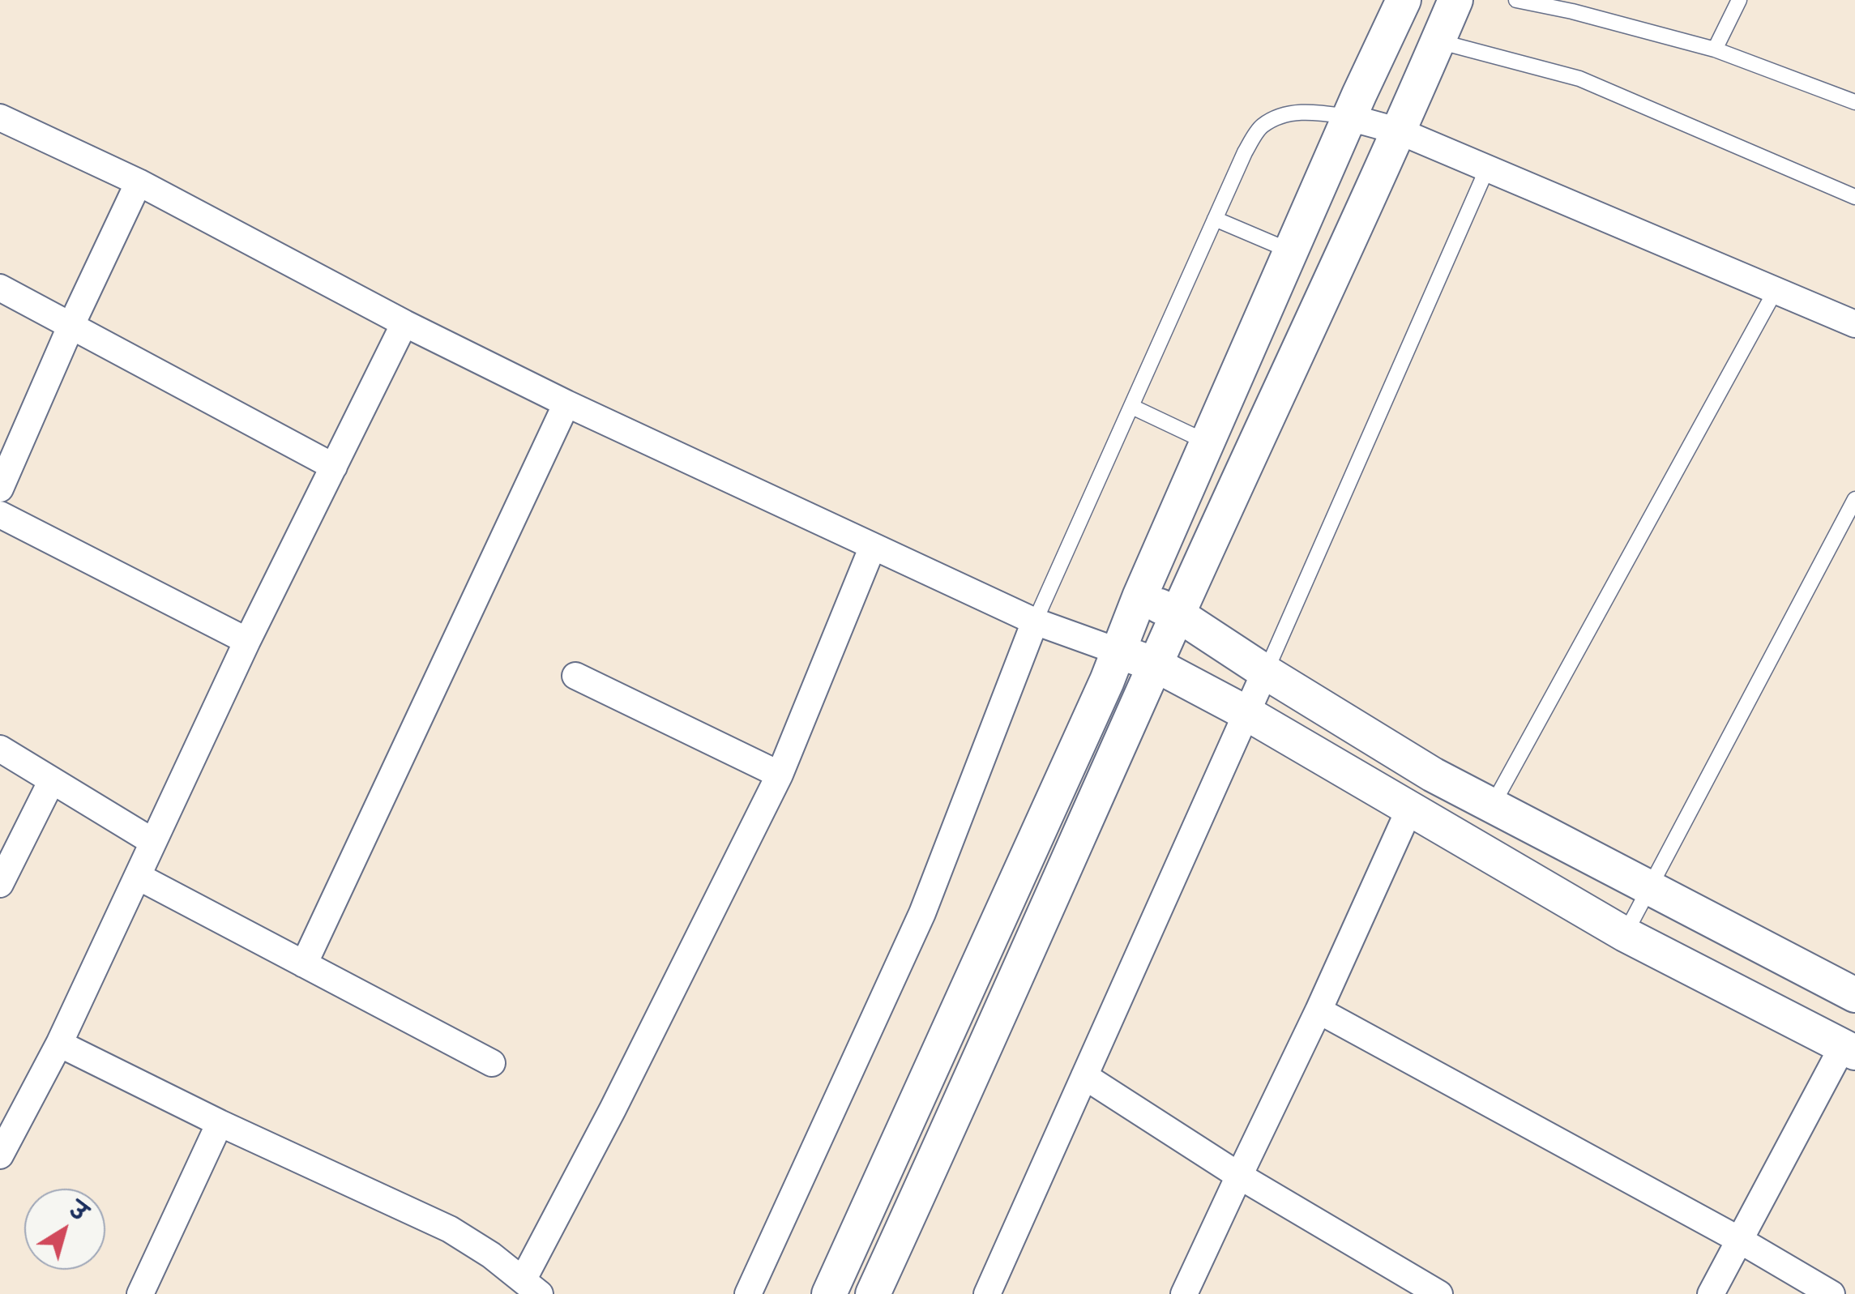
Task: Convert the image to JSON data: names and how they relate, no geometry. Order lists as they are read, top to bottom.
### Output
{
  "north": "top right"
}
